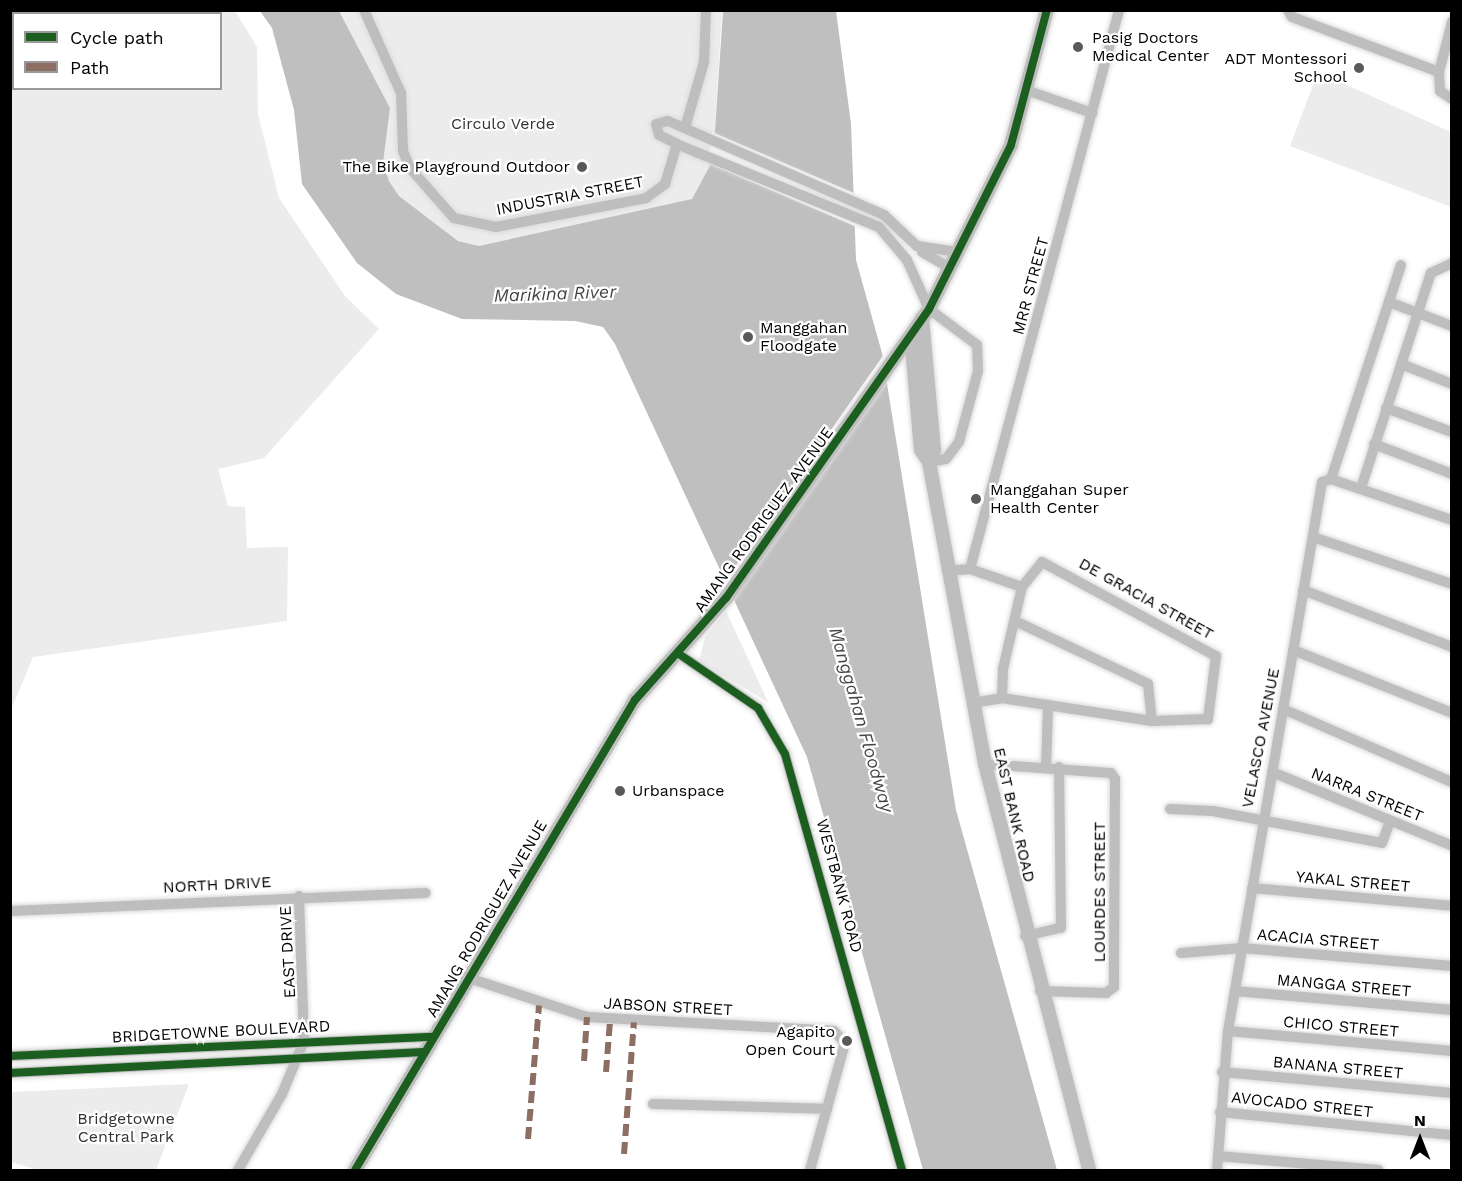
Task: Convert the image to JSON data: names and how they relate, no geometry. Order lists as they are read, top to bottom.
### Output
{
  "streets": {
    "main road": ["AMANG RODRIGUEZ AVENUE", "EAST BANK ROAD"],
    "street": [
      "INDUSTRIA STREET",
      "MRR STREET",
      "DE GRACIA STREET",
      "VELASCO AVENUE",
      "NARRA STREET",
      "YAKAL STREET",
      "NORTH DRIVE",
      "WESTBANK ROAD",
      "LOURDES STREET",
      "ACACIA STREET",
      "EAST DRIVE",
      "MANGGA STREET",
      "JABSON STREET",
      "CHICO STREET",
      "BRIDGETOWNE BOULEVARD",
      "BANANA STREET",
      "AVOCADO STREET"
    ]
  },
  "crossings": [
    ["AMANG RODRIGUEZ AVENUE", "EAST BANK ROAD"],
    ["AMANG RODRIGUEZ AVENUE", "WESTBANK ROAD"],
    ["AMANG RODRIGUEZ AVENUE", "JABSON STREET"],
    ["AMANG RODRIGUEZ AVENUE", "BRIDGETOWNE BOULEVARD"],
    ["VELASCO AVENUE", "NARRA STREET"],
    ["VELASCO AVENUE", "YAKAL STREET"],
    ["VELASCO AVENUE", "ACACIA STREET"],
    ["VELASCO AVENUE", "MANGGA STREET"],
    ["VELASCO AVENUE", "CHICO STREET"],
    ["VELASCO AVENUE", "BANANA STREET"],
    ["VELASCO AVENUE", "AVOCADO STREET"],
    ["EAST BANK ROAD", "LOURDES STREET"],
    ["NORTH DRIVE", "EAST DRIVE"],
    ["EAST DRIVE", "BRIDGETOWNE BOULEVARD"]
  ],
  "water": ["Marikina River", "Manggahan Floodway"],
  "parks": ["Circulo Verde", "Bridgetowne Central Park"],
  "places": [
    "Pasig Doctors Medical Center",
    "ADT Montessori School",
    "The Bike Playground Outdoor",
    "Manggahan Floodgate",
    "Manggahan Super Health Center",
    "Urbanspace",
    "Agapito Open Court"
  ],
  "legend": ["Cycle path", "Path"],
  "north": "top"
}
